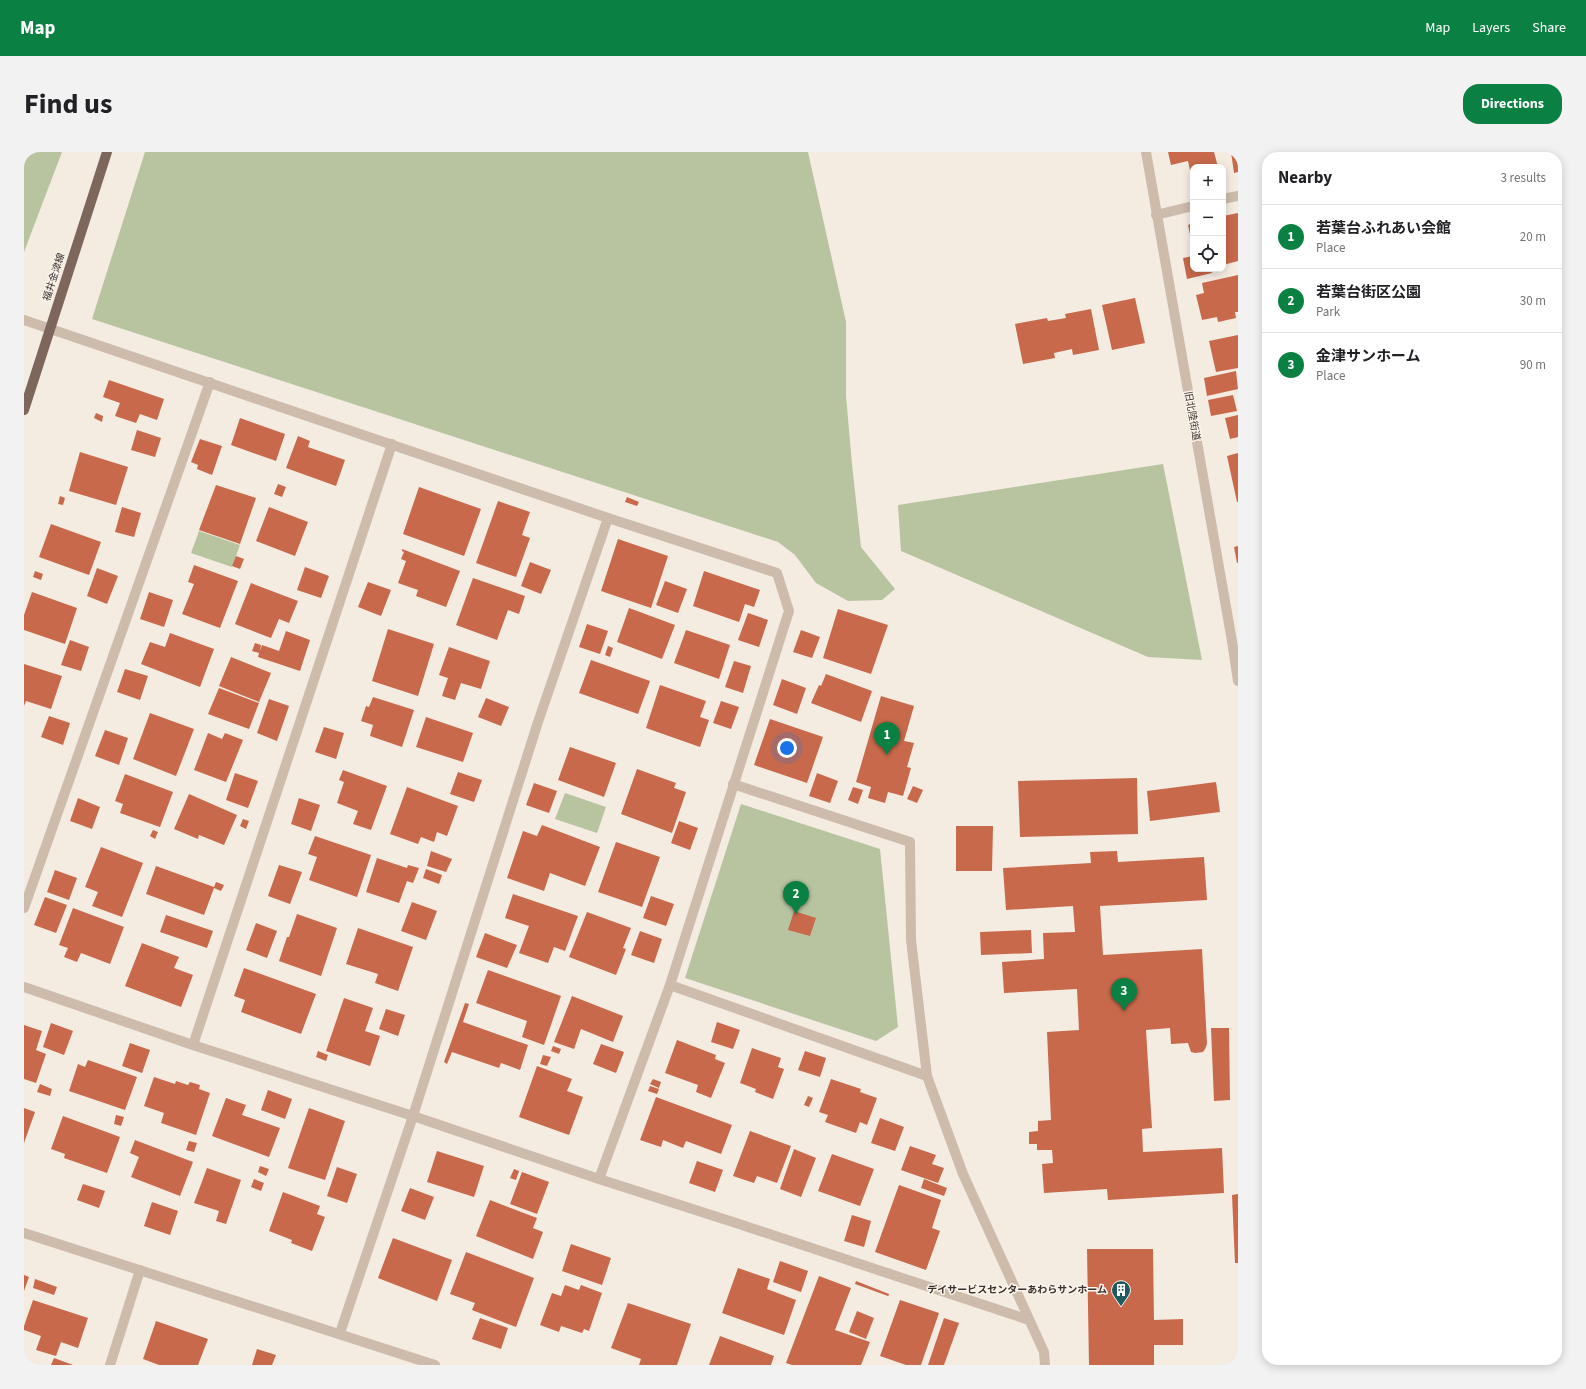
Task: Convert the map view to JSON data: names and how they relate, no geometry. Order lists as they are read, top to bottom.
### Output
{
  "streets": {
    "main road": ["福井金津線"],
    "street": ["旧北陸街道"]
  },
  "places": {
    "building": ["デイサービスセンターあわらサンホーム"]
  },
  "page": {
    "header": "Map",
    "nav": ["Map", "Layers", "Share"],
    "title": "Find us",
    "buttons": "Directions",
    "heading": ["Nearby", "3 results"],
    "map_buttons": ["+", "−"],
    "list": [
      {
        "mark": "1",
        "name": "若葉台ふれあい会館",
        "note": "Place",
        "value": "20 m"
      },
      {
        "mark": "2",
        "name": "若葉台街区公園",
        "note": "Park",
        "value": "30 m"
      },
      {
        "mark": "3",
        "name": "金津サンホーム",
        "note": "Place",
        "value": "90 m"
      }
    ],
    "pins": ["1", "2", "3"]
  }
}
